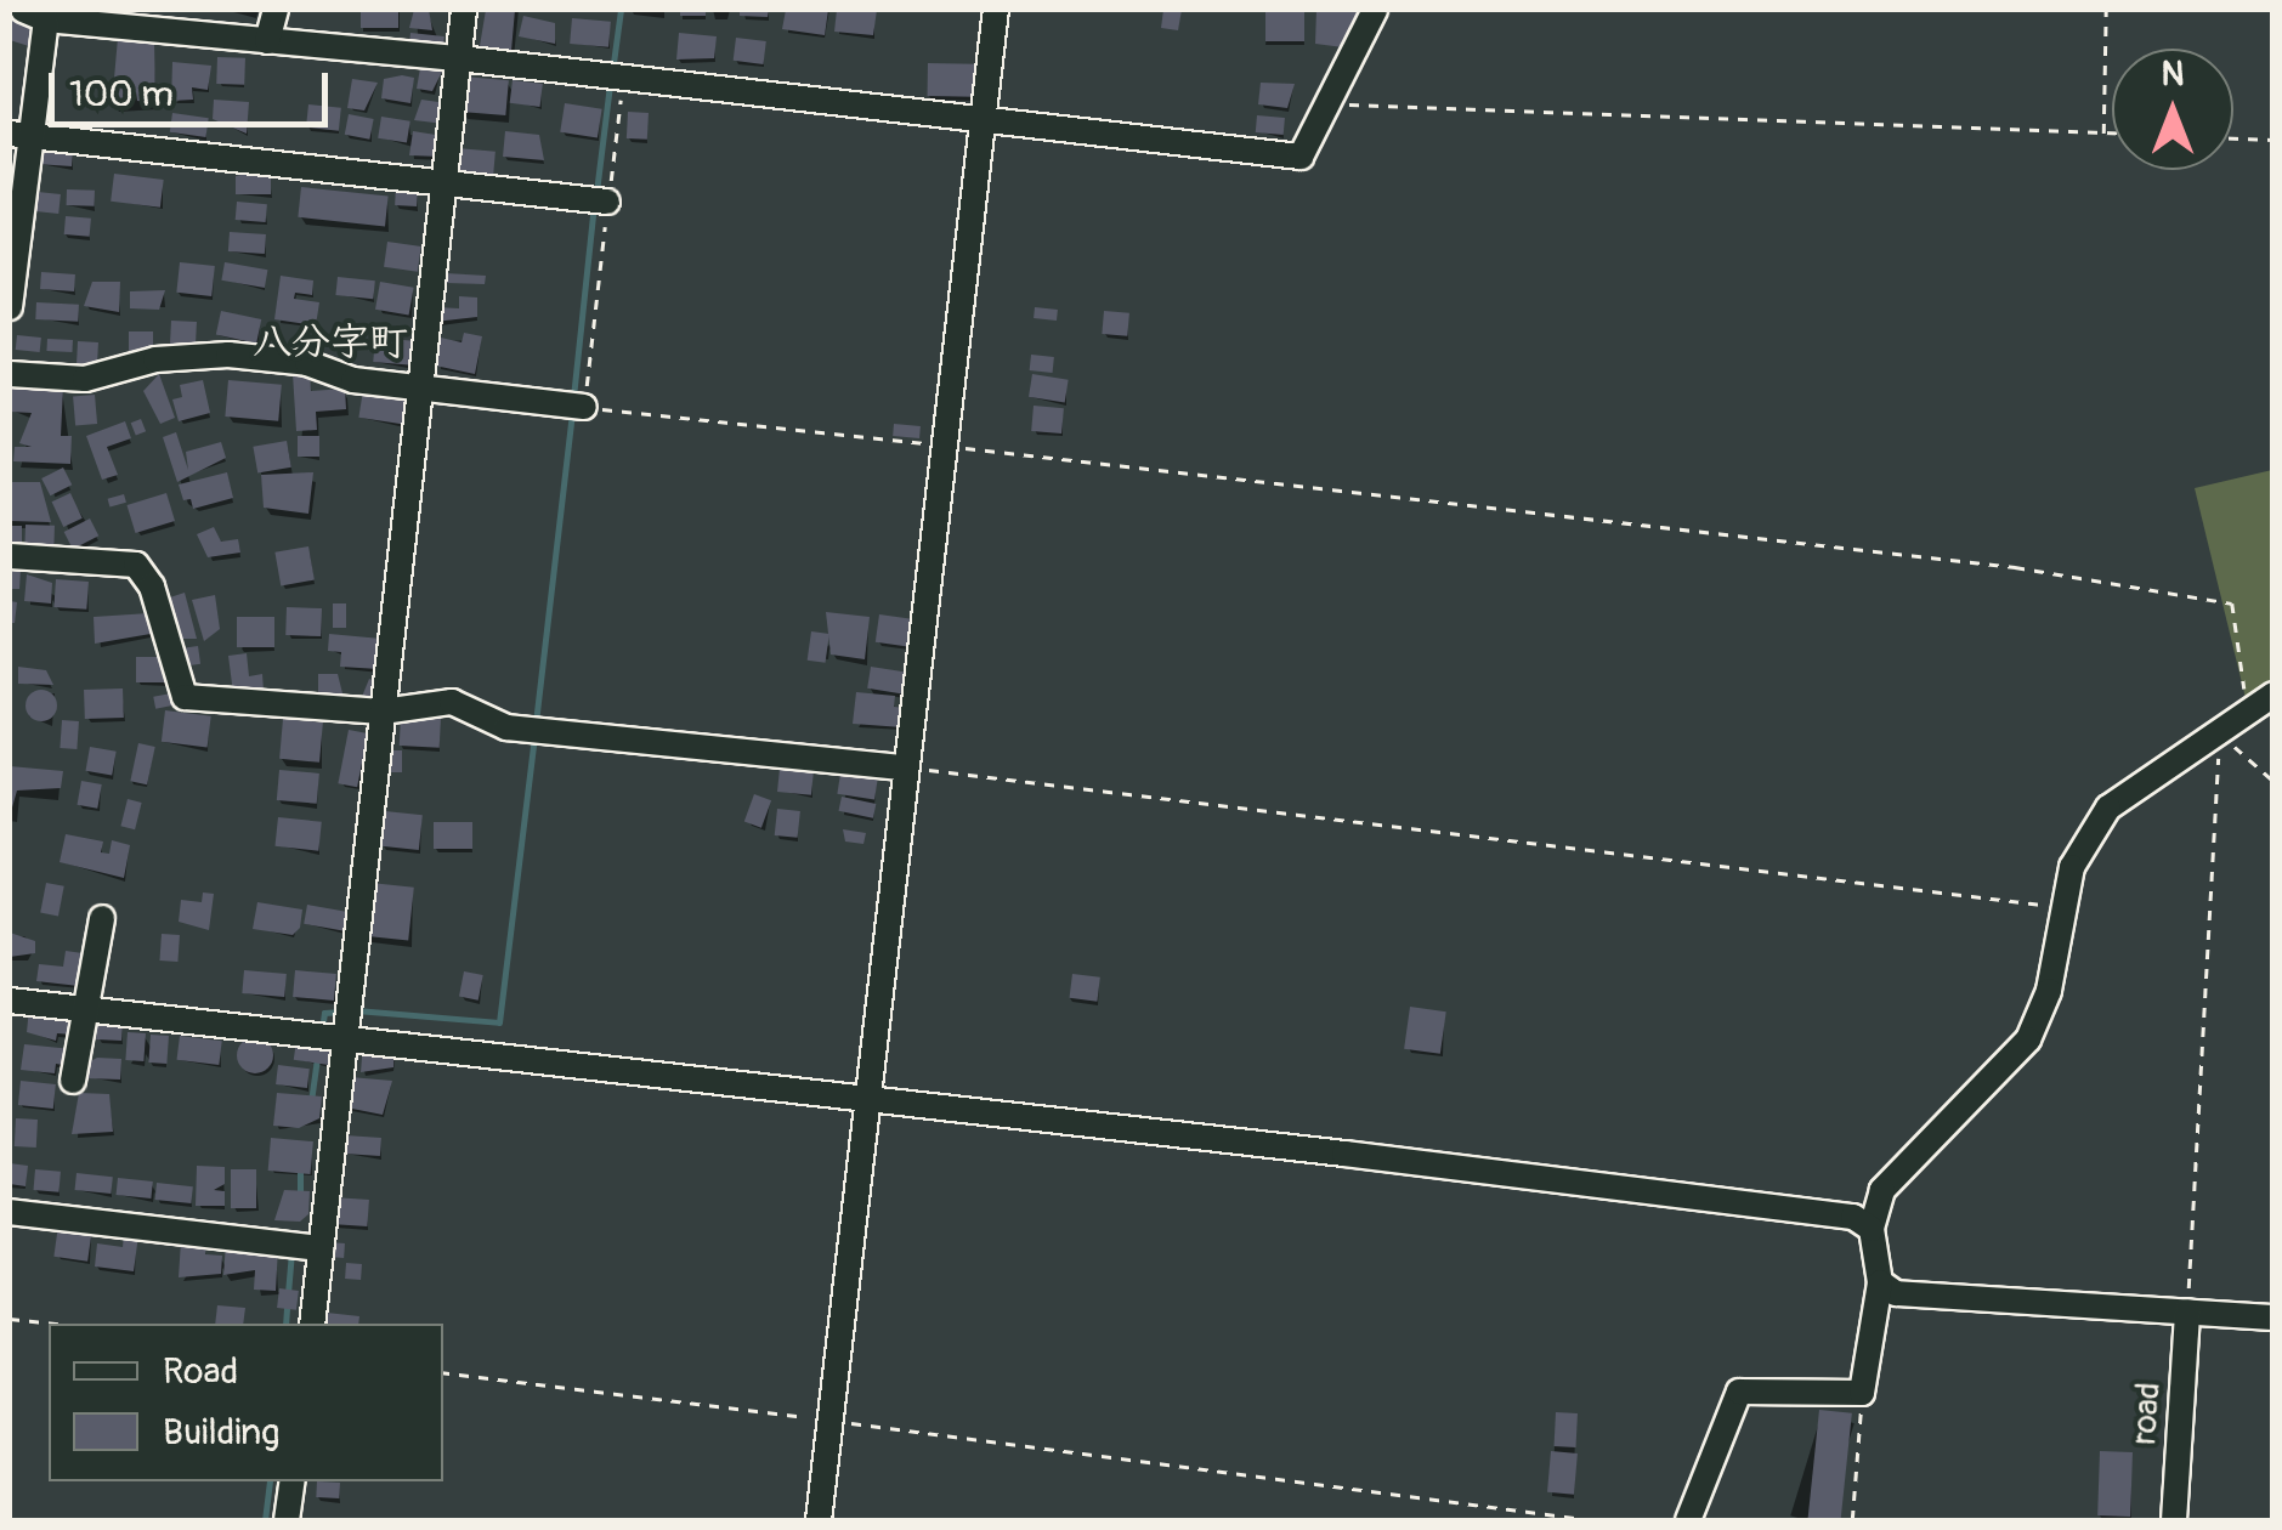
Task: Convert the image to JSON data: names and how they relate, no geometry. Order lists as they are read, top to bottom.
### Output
{
  "streets": {
    "street": ["road"]
  },
  "districts": ["八分字町"],
  "legend": ["Road", "Building"],
  "scale_bar": "100 m",
  "north": "top"
}
